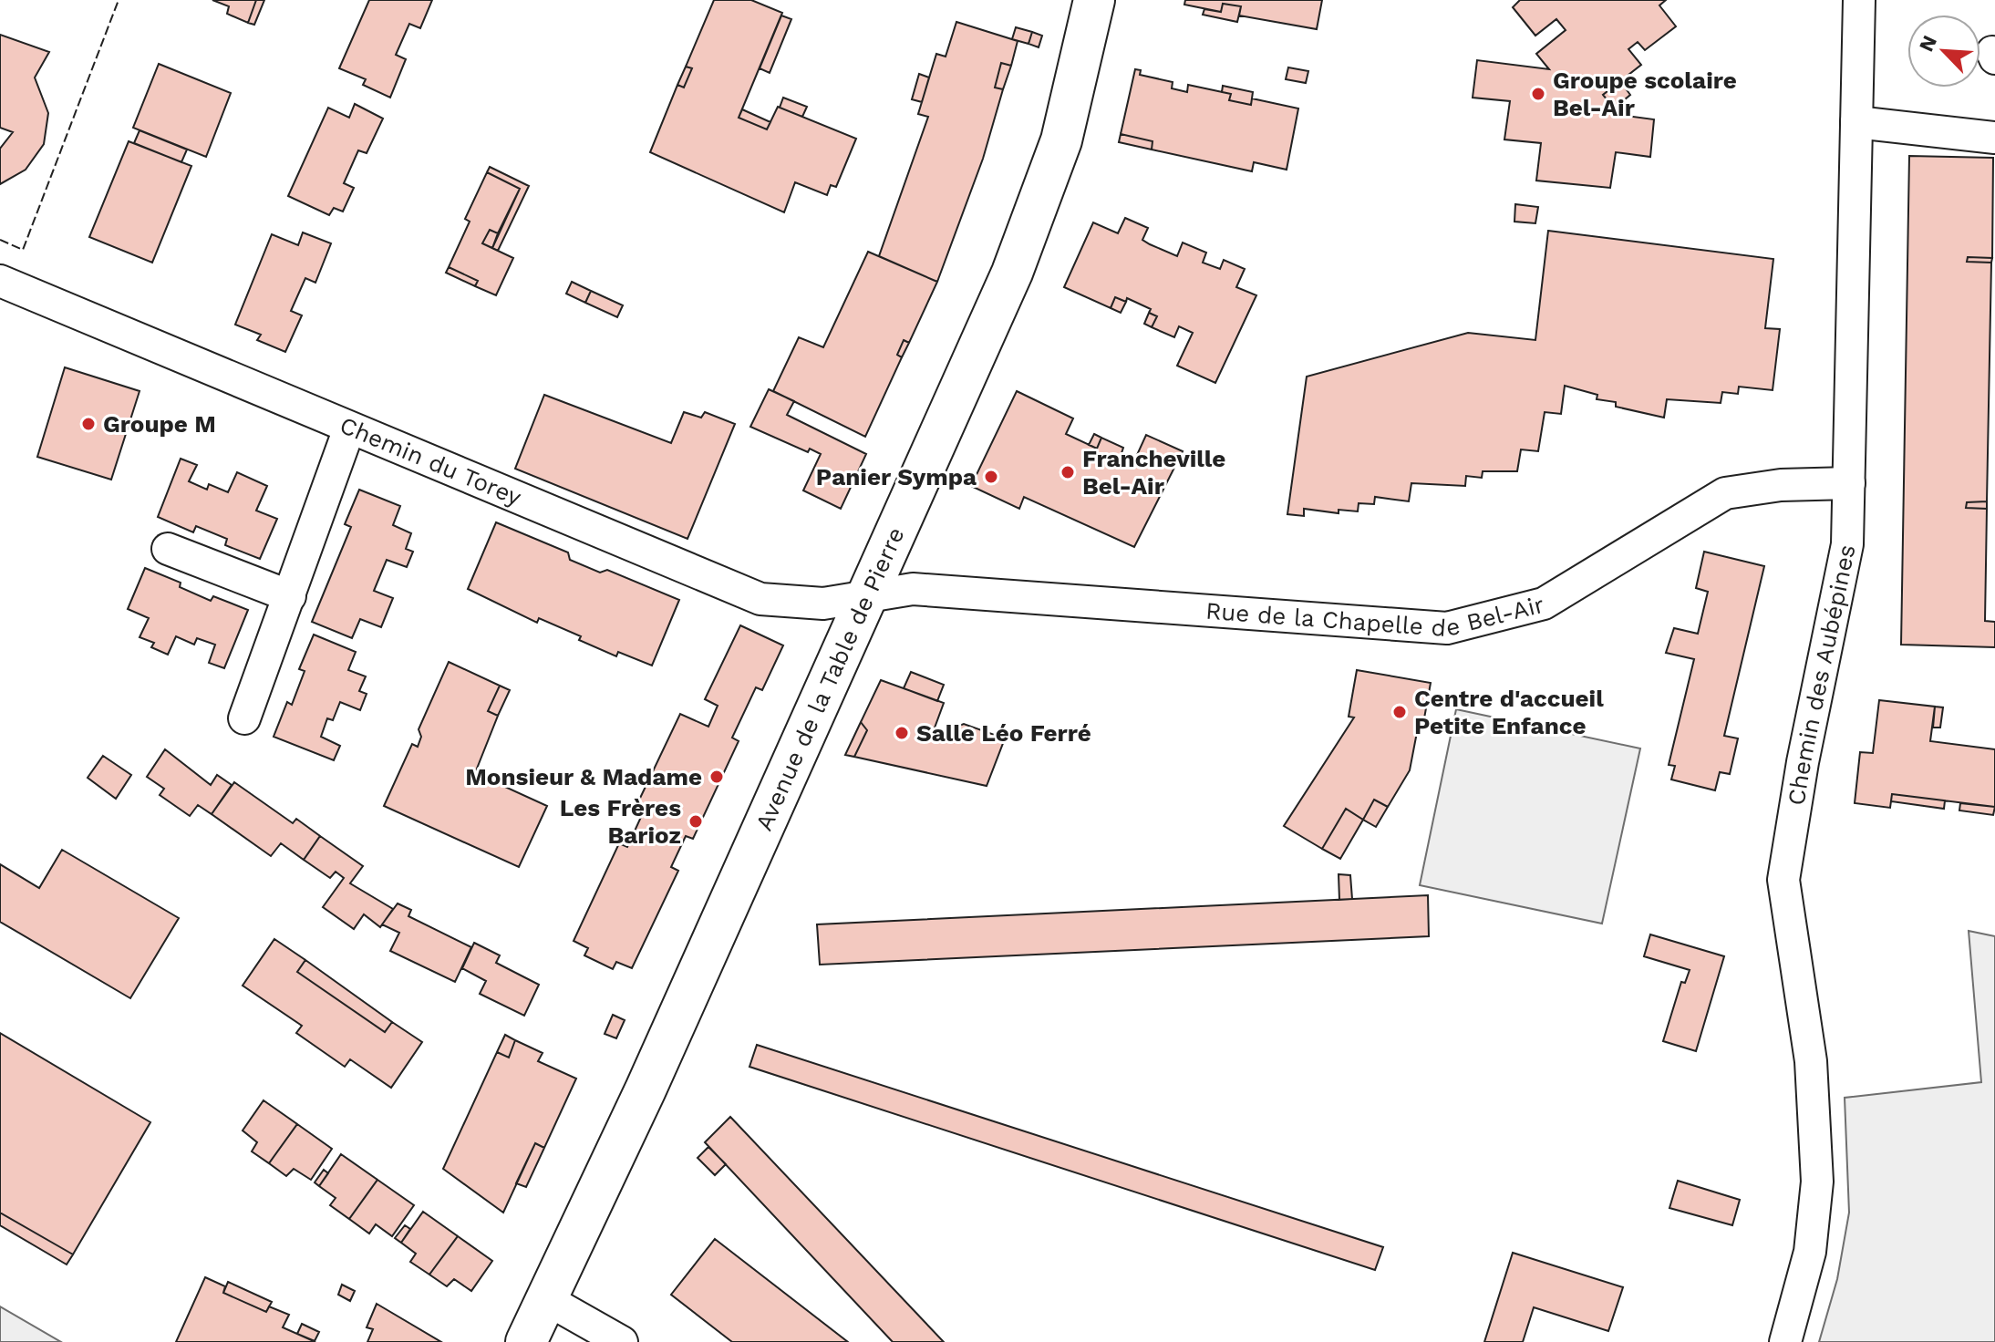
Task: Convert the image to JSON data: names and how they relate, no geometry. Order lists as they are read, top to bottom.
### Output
{
  "streets": {
    "main road": ["Avenue de la Table de Pierre"],
    "street": ["Chemin du Torey", "Rue de la Chapelle de Bel-Air", "Chemin des Aubépines"]
  },
  "crossings": [
    ["Chemin du Torey", "Rue de la Chapelle de Bel-Air"],
    ["Chemin du Torey", "Avenue de la Table de Pierre"],
    ["Rue de la Chapelle de Bel-Air", "Chemin des Aubépines"],
    ["Rue de la Chapelle de Bel-Air", "Avenue de la Table de Pierre"]
  ],
  "places": [
    "Groupe scolaire Bel-Air",
    "Groupe M",
    "Francheville Bel-Air",
    "Panier Sympa",
    "Centre d'accueil Petite Enfance",
    "Salle Léo Ferré",
    "Monsieur & Madame",
    "Les Frères Barioz"
  ],
  "north": "top left"
}
